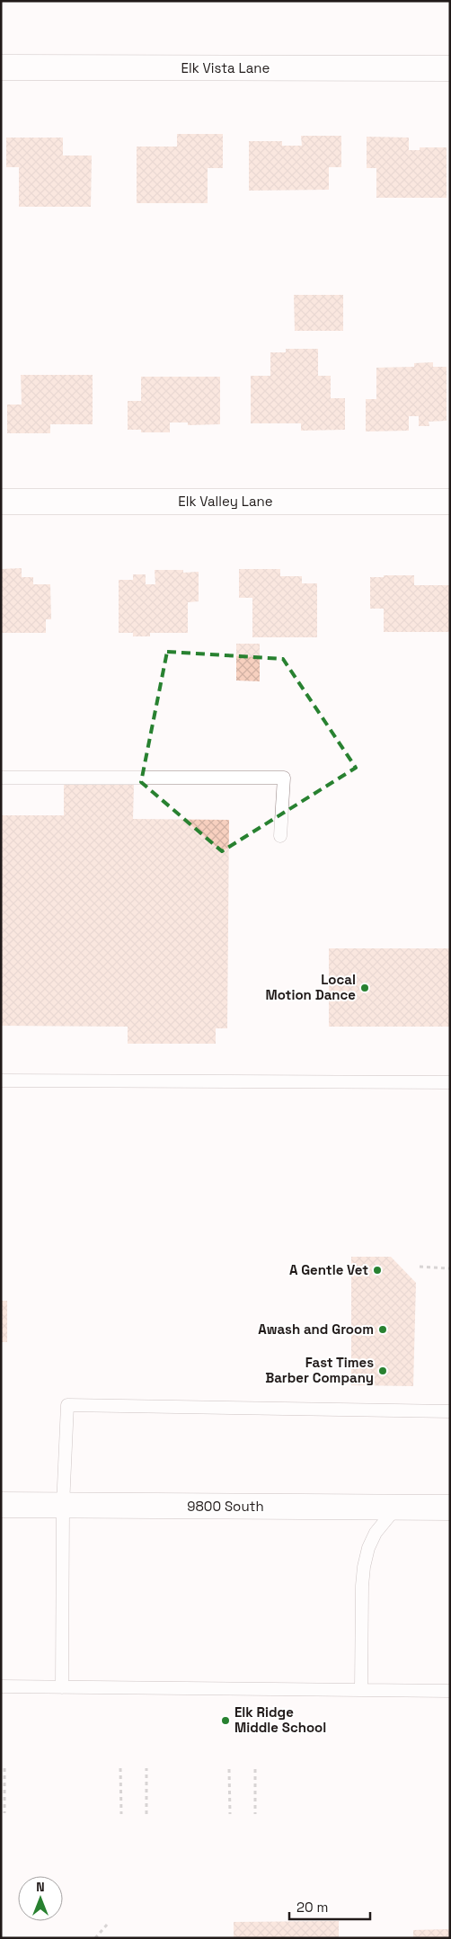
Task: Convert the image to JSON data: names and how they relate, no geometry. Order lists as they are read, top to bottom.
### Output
{
  "streets": {
    "street": ["Elk Vista Lane", "Elk Valley Lane", "9800 South"]
  },
  "places": [
    "Local Motion Dance",
    "A Gentle Vet",
    "Awash and Groom",
    "Fast Times Barber Company",
    "Elk Ridge Middle School"
  ],
  "scale_bar": "20 m",
  "north": "top"
}
